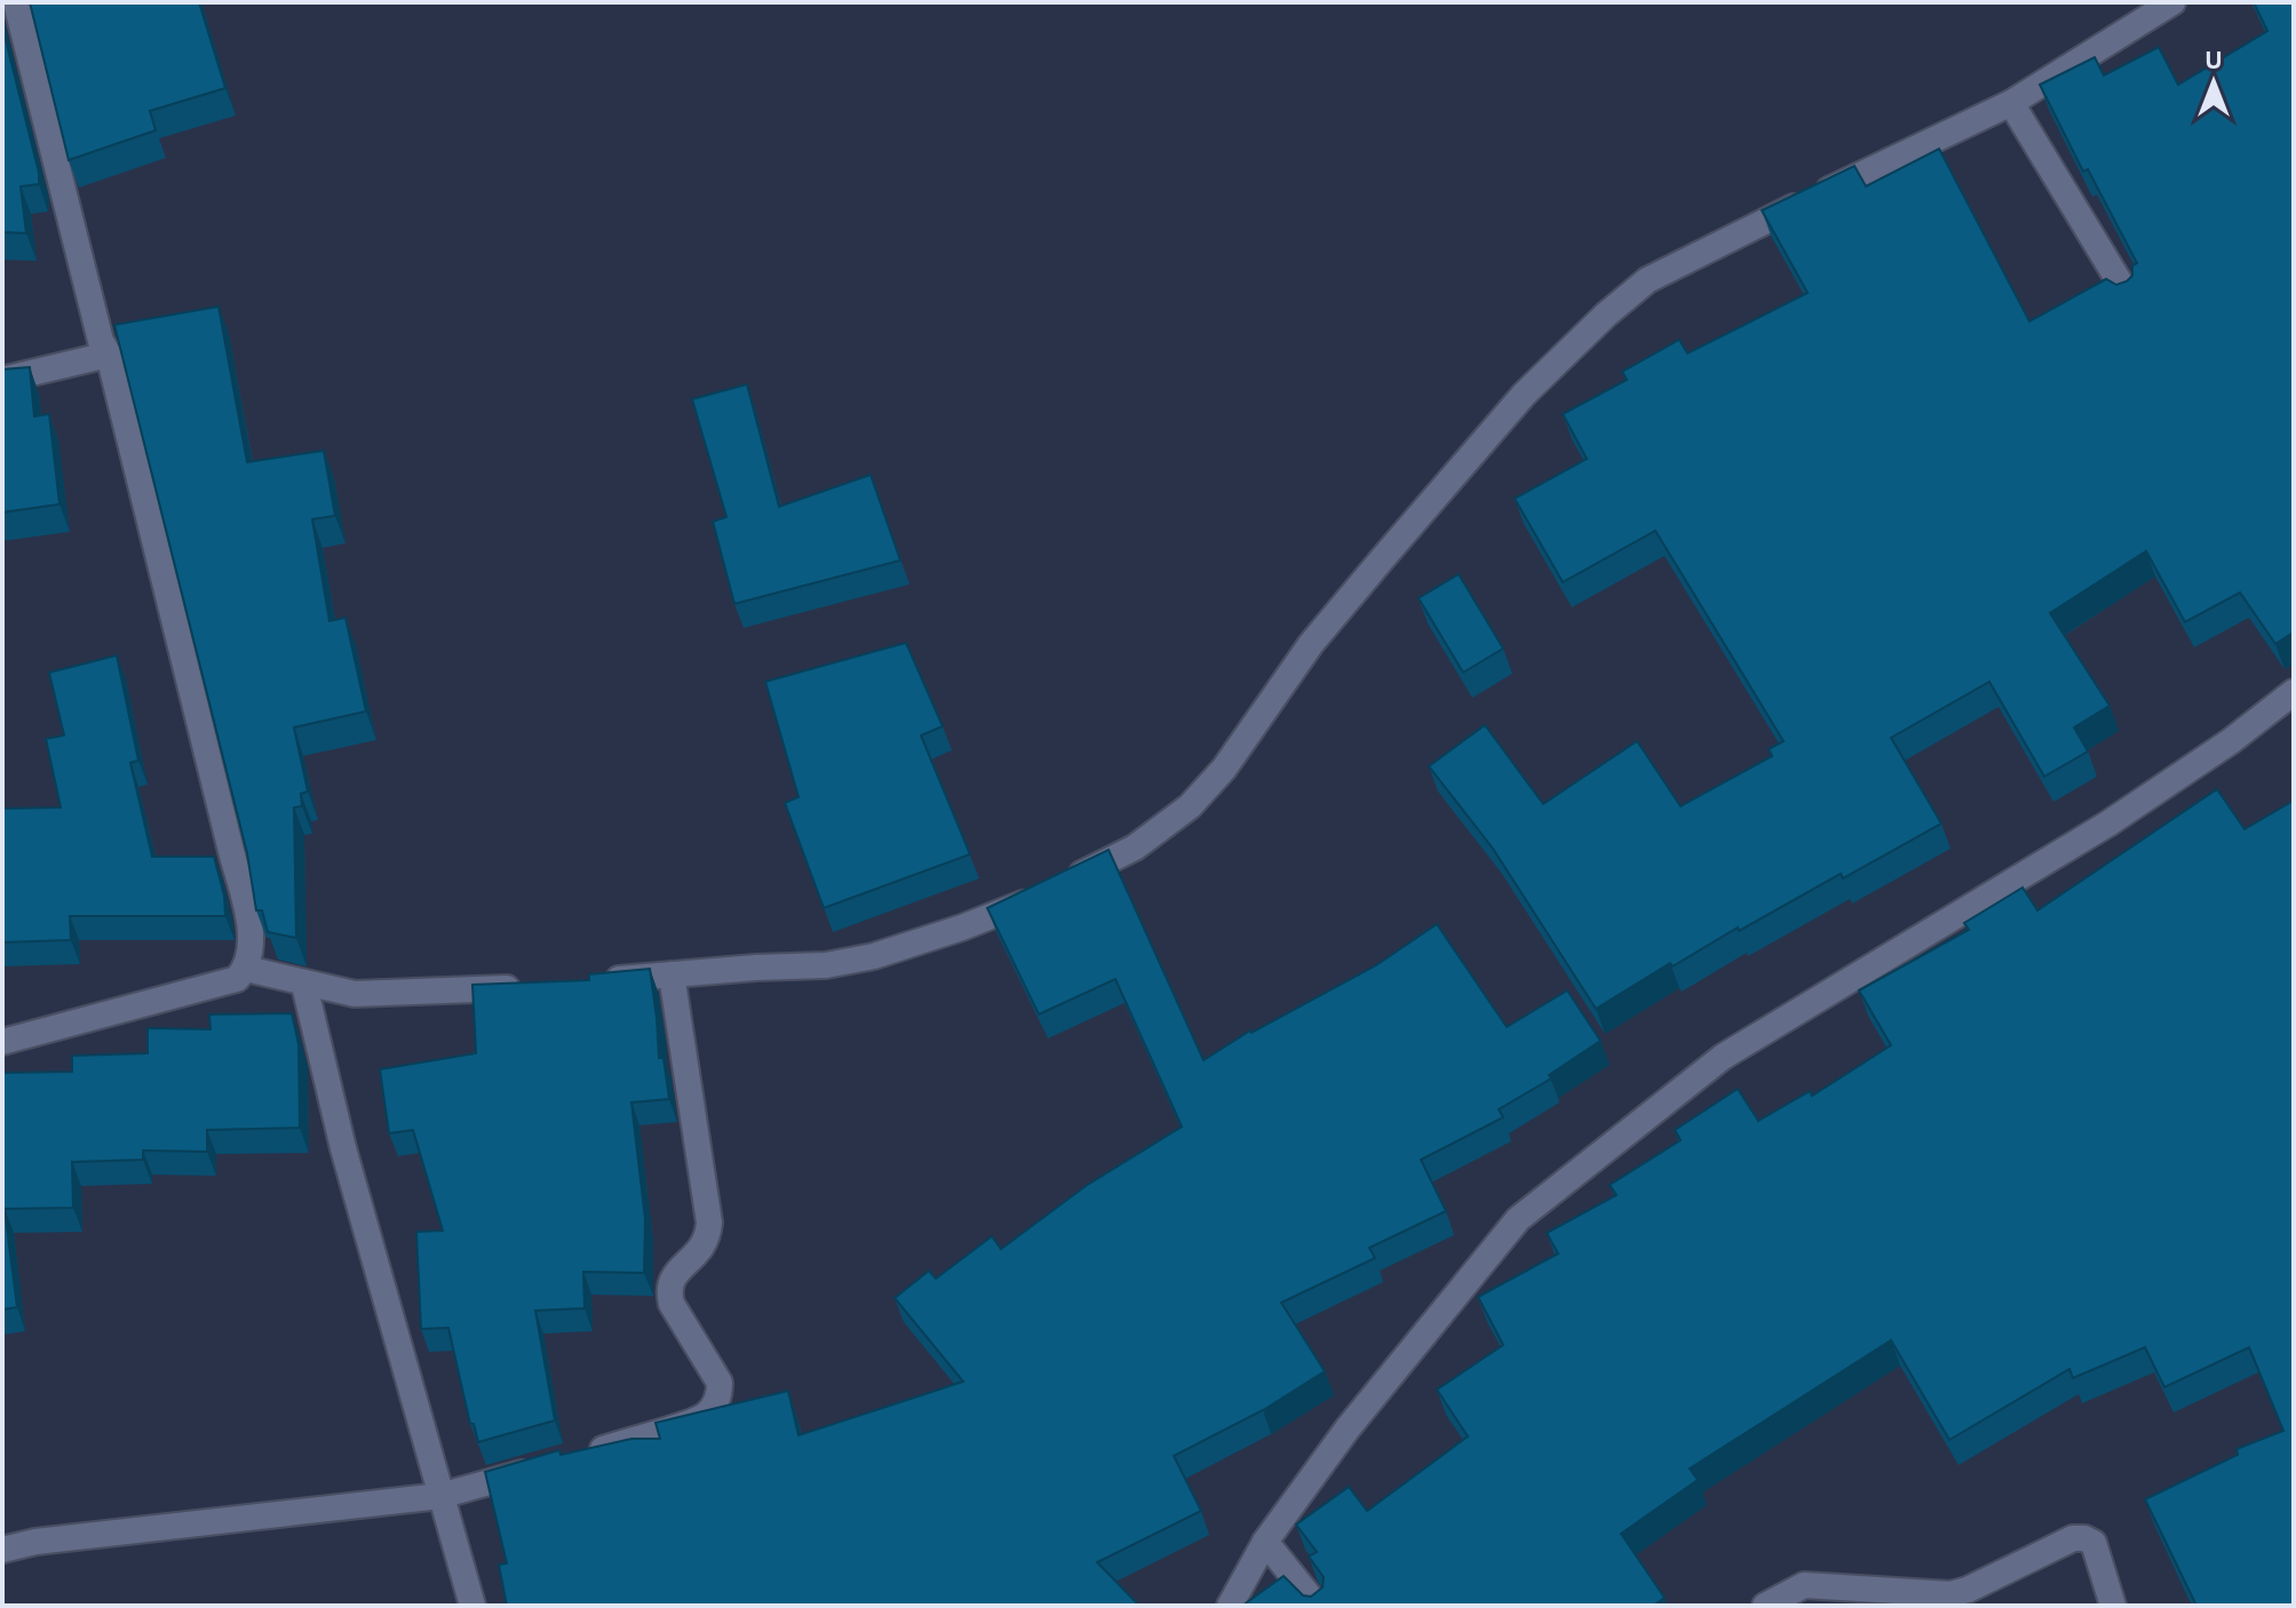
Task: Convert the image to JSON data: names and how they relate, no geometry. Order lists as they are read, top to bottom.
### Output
{
  "north": "top"
}
